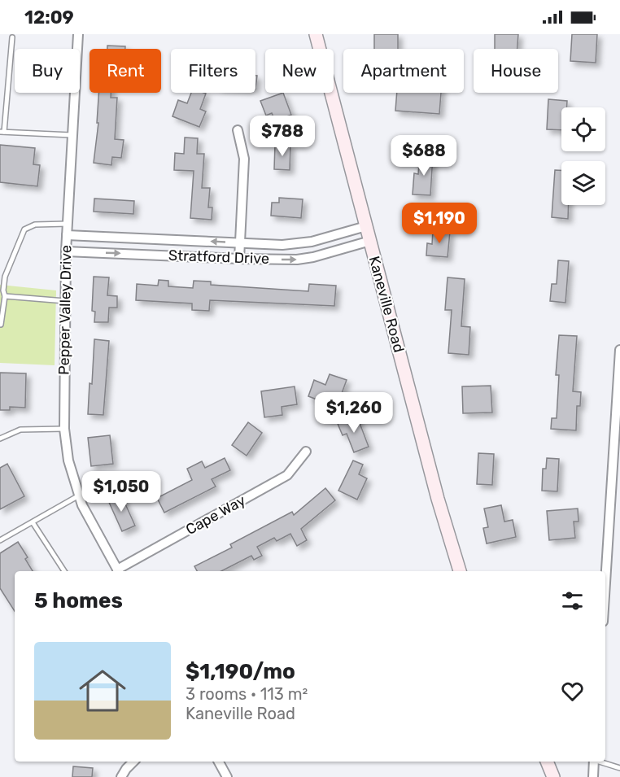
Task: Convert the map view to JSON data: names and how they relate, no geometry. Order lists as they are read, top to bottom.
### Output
{
  "streets": {
    "main road": ["Kaneville Road"],
    "street": ["Stratford Drive", "Pepper Valley Drive", "Cape Way"]
  },
  "crossings": [
    ["Stratford Drive", "Kaneville Road"],
    ["Stratford Drive", "Pepper Valley Drive"],
    ["Pepper Valley Drive", "Cape Way"]
  ],
  "page": {
    "status": "12:09",
    "chip": [
      "Buy",
      "Rent",
      "Filters",
      "New",
      "Apartment",
      "House"
    ],
    "price": [
      "$788",
      "$688",
      "$1,190",
      "$1,260",
      "$1,050"
    ],
    "heading": "5 homes",
    "list": [
      {
        "name": "$1,190/mo",
        "note": "3 rooms · 113 m² · Kaneville Road"
      }
    ]
  }
}
